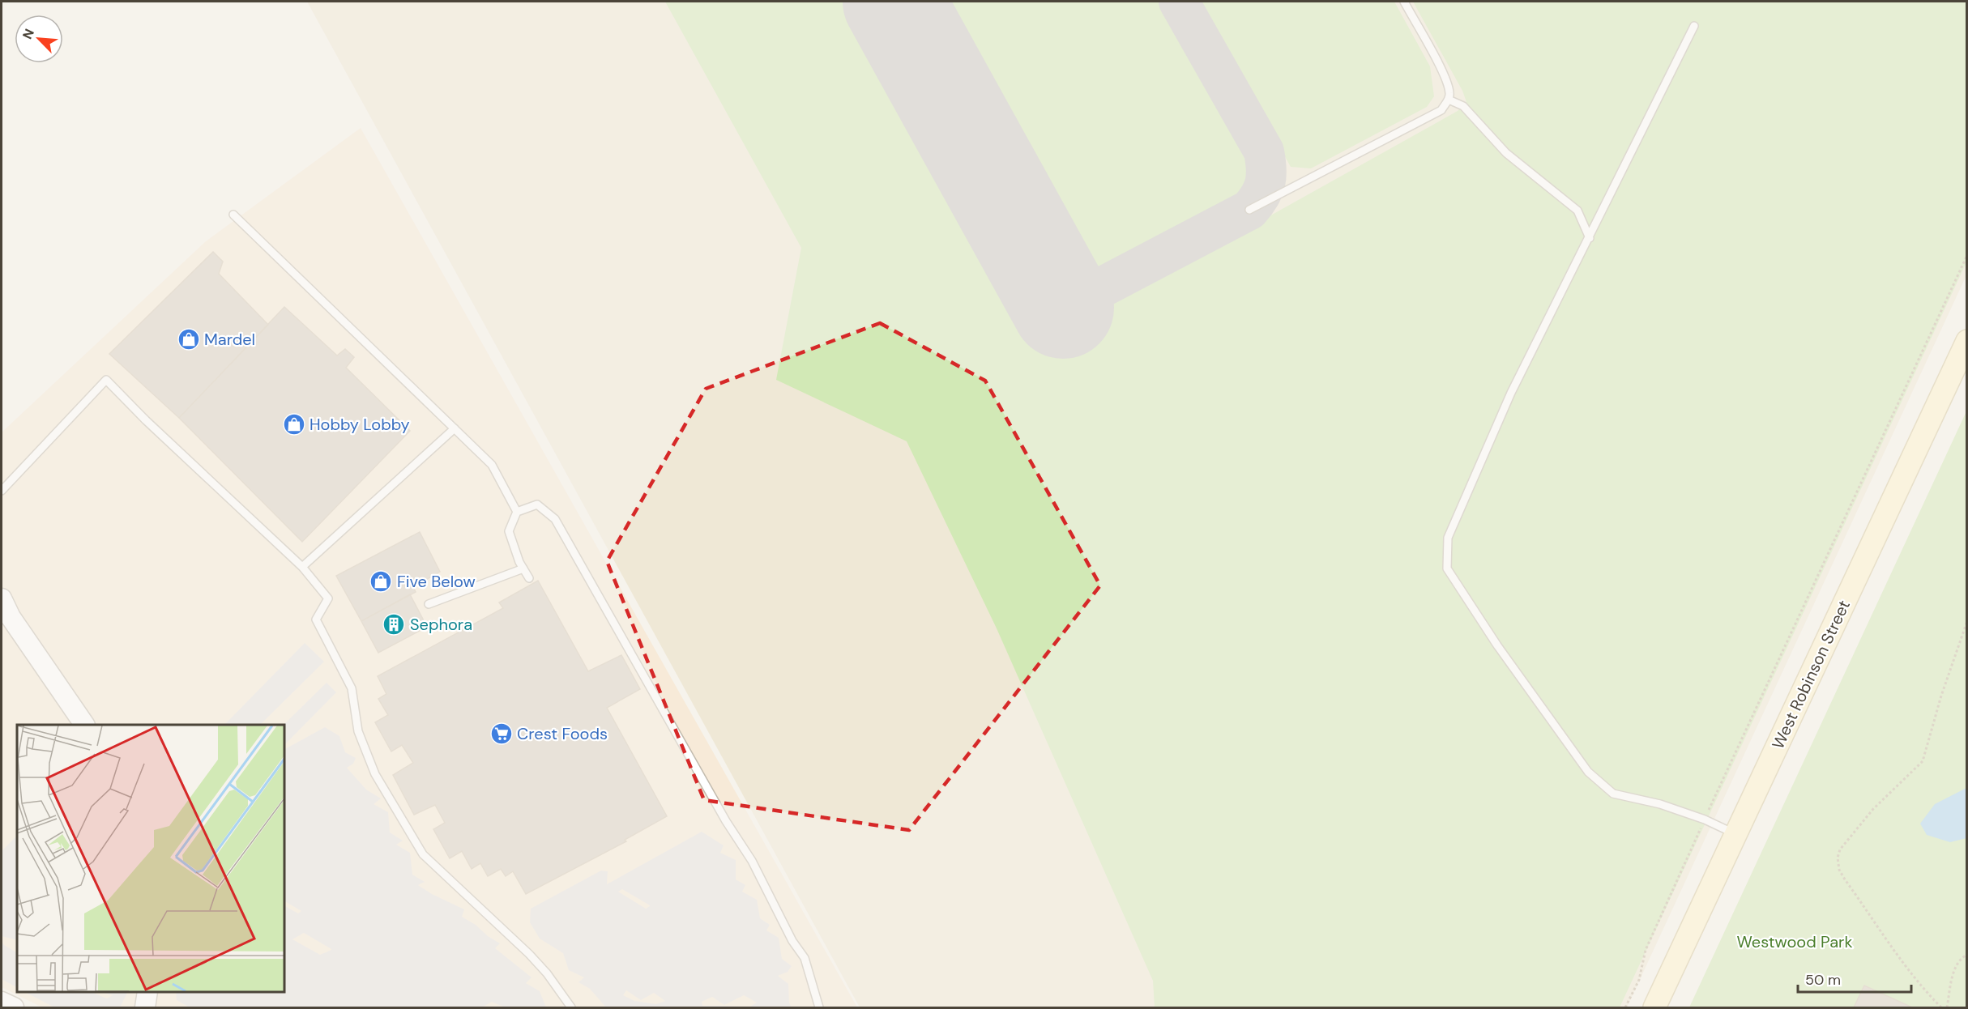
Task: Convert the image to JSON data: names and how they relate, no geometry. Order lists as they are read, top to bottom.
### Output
{
  "streets": {
    "main road": ["West Robinson Street"]
  },
  "parks": ["Westwood Park"],
  "places": {
    "shop": ["Mardel", "Hobby Lobby", "Five Below"],
    "building": ["Sephora"],
    "supermarket": ["Crest Foods"]
  },
  "scale_bar": "50 m",
  "north": "top left"
}
